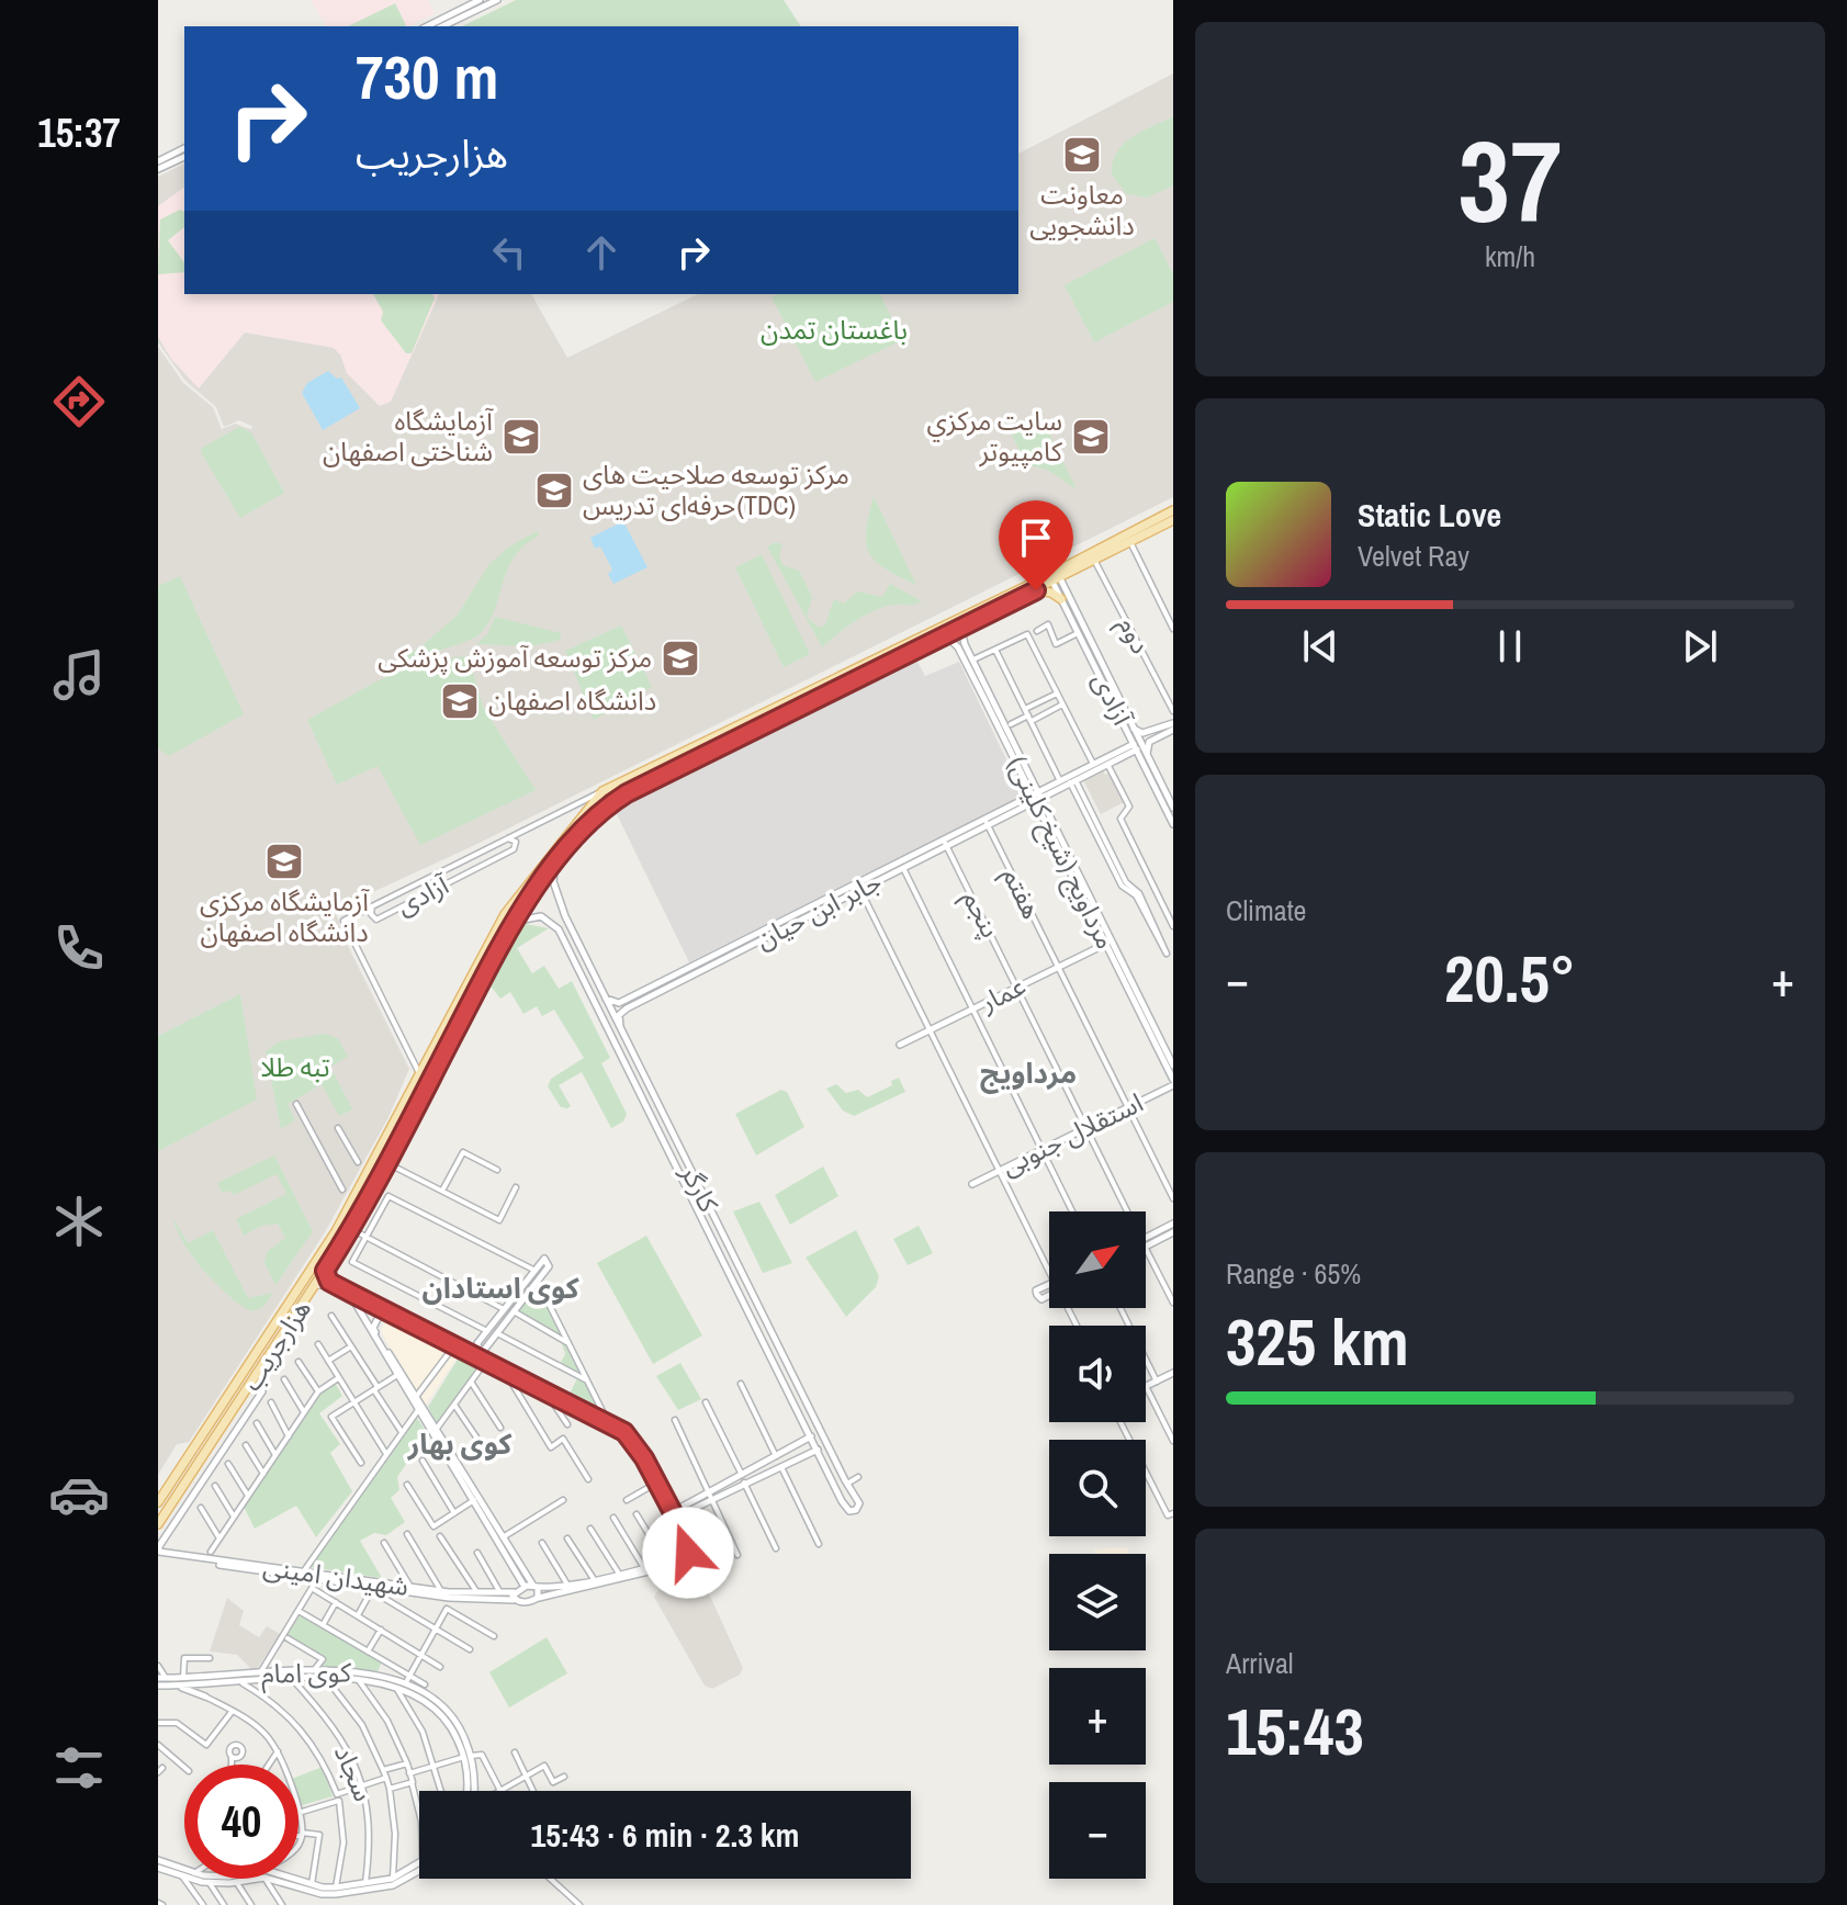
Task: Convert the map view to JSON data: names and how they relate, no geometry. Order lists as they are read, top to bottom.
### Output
{
  "streets": {
    "main road": ["هزارجریب"],
    "street": [
      "دوم",
      "آزادی",
      "مرداویج (شیخ کلینی)",
      "هفتم",
      "جابر ابن حیان",
      "پنجم",
      "عمار",
      "استقلال جنوبی",
      "کارگر",
      "شهیدان امینی",
      "کوی امام",
      "سجاد"
    ]
  },
  "crossings": [
    ["دوم", "هزارجریب"],
    ["آزادی", "هزارجریب"],
    ["مرداویج (شیخ کلینی)", "جابر ابن حیان"],
    ["مرداویج (شیخ کلینی)", "عمار"],
    ["مرداویج (شیخ کلینی)", "استقلال جنوبی"],
    ["مرداویج (شیخ کلینی)", "هزارجریب"],
    ["هفتم", "جابر ابن حیان"],
    ["هفتم", "عمار"],
    ["هفتم", "استقلال جنوبی"],
    ["جابر ابن حیان", "پنجم"],
    ["پنجم", "عمار"],
    ["پنجم", "استقلال جنوبی"],
    ["کارگر", "هزارجریب"],
    ["کوی امام", "سجاد"]
  ],
  "districts": ["مرداویج", "کوی استادان", "کوی بهار"],
  "parks": ["باغستان تمدن", "تبه طلا"],
  "places": {
    "school or university": [
      "معاونت دانشجویی",
      "آزمایشگاه شناختی اصفهان",
      "سايت مرکزي کامپيوتر",
      "مرکز توسعه صلاحیت های حرفه‌ای تدریس(TDC)",
      "مرکز توسعه آموزش پزشکی",
      "دانشگاه اصفهان",
      "آزمایشگاه مرکزی دانشگاه اصفهان"
    ]
  },
  "north": "top right",
  "page": {
    "tabs": "15:37",
    "tile": [
      ["37", "km/h"],
      "Climate",
      ["Range · 65%", "325 km"],
      ["Arrival", "15:43"]
    ],
    "turn": ["730 m", "هزارجریب"],
    "song": ["Static Love", "Velvet Ray"],
    "heat": ["−", "20.5°", "+"],
    "map_buttons": ["+", "−"],
    "limit": "40",
    "trip": "15:43 · 6 min · 2.3 km"
  }
}
